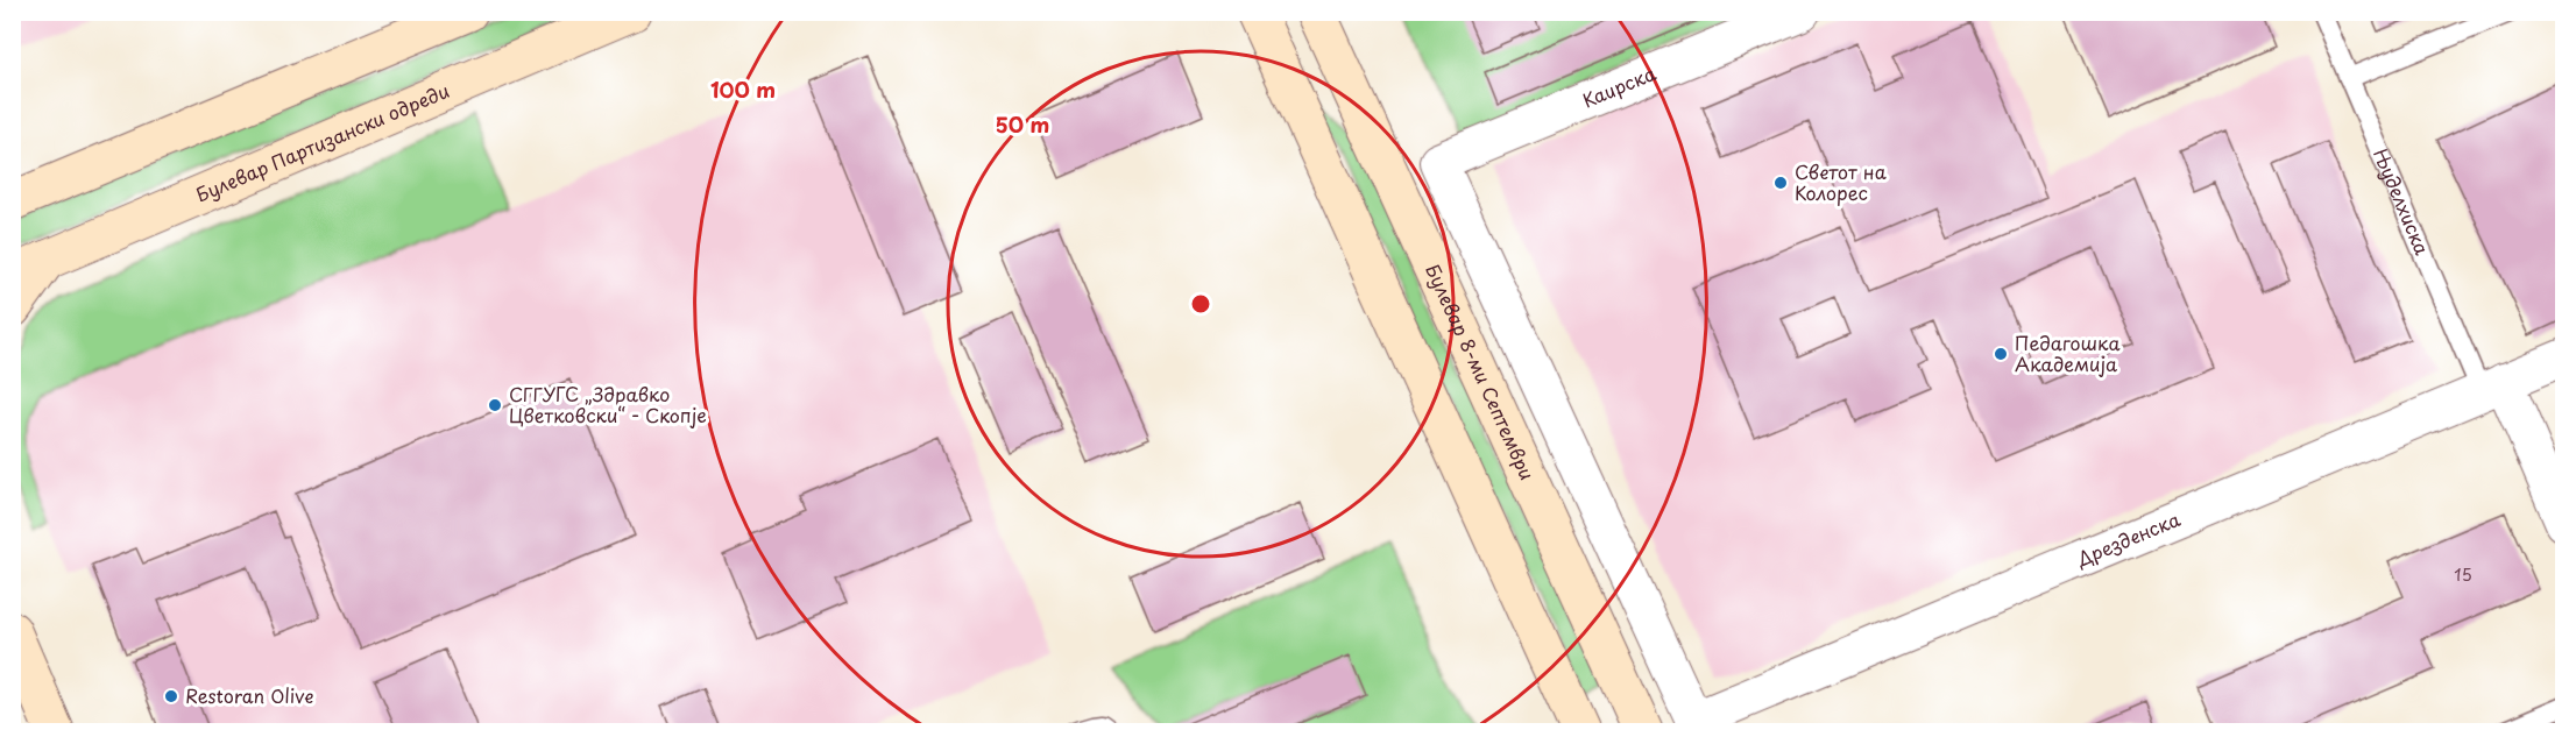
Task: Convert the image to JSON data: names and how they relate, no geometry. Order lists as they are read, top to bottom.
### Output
{
  "streets": {
    "street": [
      "Каирска",
      "Булевар Партизански одреди",
      "Њуделхиска",
      "Булевар 8-ми Септември",
      "Дрезденска"
    ]
  },
  "crossings": [
    ["Њуделхиска", "Дрезденска"]
  ],
  "places": [
    "Светот на Колорес",
    "Педагошка Академија",
    "СГГУГС „Здравко Цветковски“ - Скопје",
    "Restoran Olive"
  ],
  "house_numbers": ["15"],
  "rings": ["100 m", "50 m"]
}
